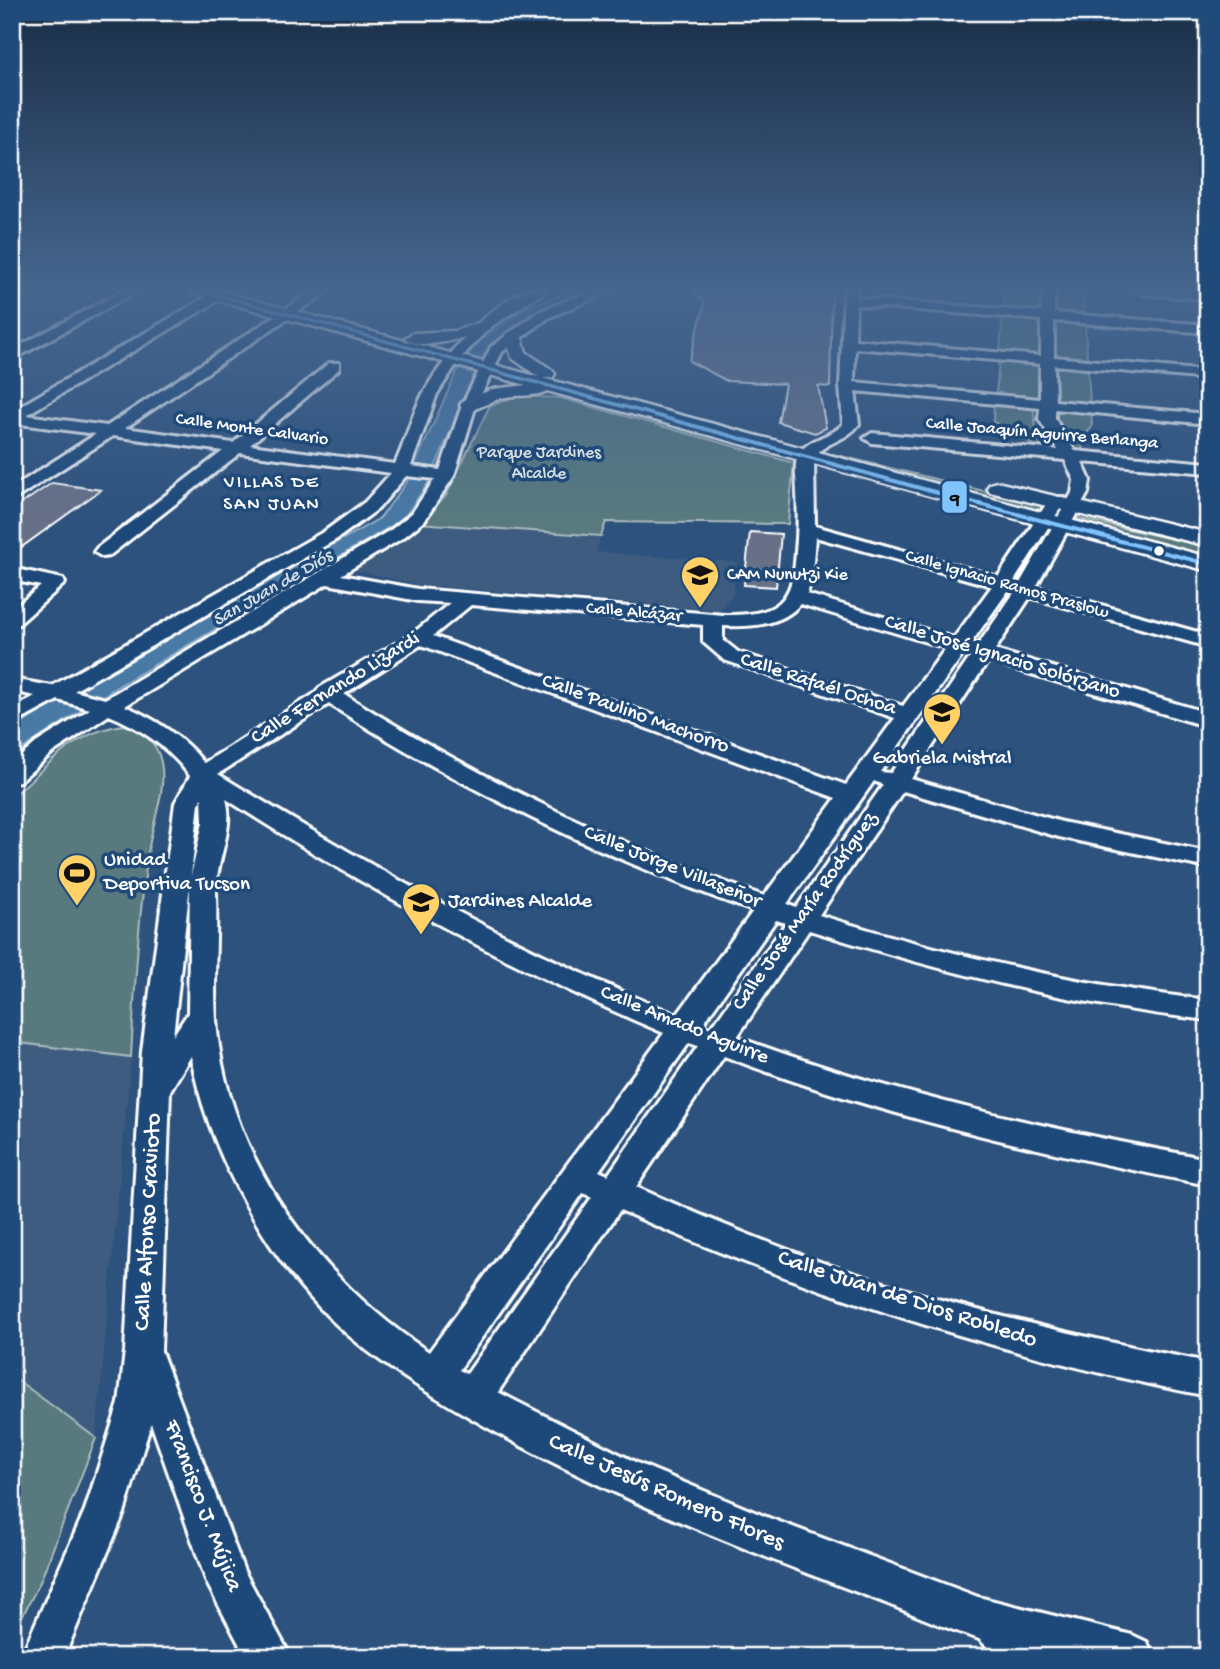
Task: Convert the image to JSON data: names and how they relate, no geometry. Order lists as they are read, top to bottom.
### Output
{
  "streets": {
    "street": [
      "Calle Monte Calvario",
      "Calle Joaquín Aguirre Berlanga",
      "Calle Ignacio Ramos Praslow",
      "Calle Alcázar",
      "Calle José Ignacio Solórzano",
      "Calle Rafaél Ochoa",
      "Calle Fernando Lizardi",
      "Calle Paulino Machorro",
      "Calle Jorge Villaseñor",
      "Calle José María Rodríguez",
      "Calle Amado Aguirre",
      "Calle Alfonso Cravioto",
      "Calle Juan de Dios Robledo",
      "Calle Jesús Romero Flores",
      "Francisco J. Mújica"
    ]
  },
  "crossings": [
    ["Calle Joaquín Aguirre Berlanga", "Calle José María Rodríguez"],
    ["Calle Ignacio Ramos Praslow", "Calle José María Rodríguez"],
    ["Calle Alcázar", "Calle José Ignacio Solórzano"],
    ["Calle Alcázar", "Calle Rafaél Ochoa"],
    ["Calle Alcázar", "Calle Fernando Lizardi"],
    ["Calle José Ignacio Solórzano", "Calle José María Rodríguez"],
    ["Calle Rafaél Ochoa", "Calle José María Rodríguez"],
    ["Calle Fernando Lizardi", "Calle Paulino Machorro"],
    ["Calle Fernando Lizardi", "Calle Jorge Villaseñor"],
    ["Calle Fernando Lizardi", "Calle Amado Aguirre"],
    ["Calle Fernando Lizardi", "Calle Alfonso Cravioto"],
    ["Calle Fernando Lizardi", "Calle Jesús Romero Flores"],
    ["Calle Paulino Machorro", "Calle José María Rodríguez"],
    ["Calle Jorge Villaseñor", "Calle José María Rodríguez"],
    ["Calle José María Rodríguez", "Calle Amado Aguirre"],
    ["Calle José María Rodríguez", "Calle Juan de Dios Robledo"],
    ["Calle José María Rodríguez", "Calle Jesús Romero Flores"],
    ["Calle Amado Aguirre", "Calle Alfonso Cravioto"],
    ["Calle Amado Aguirre", "Calle Jesús Romero Flores"],
    ["Calle Alfonso Cravioto", "Calle Jesús Romero Flores"],
    ["Calle Alfonso Cravioto", "Francisco J. Mújica"]
  ],
  "districts": ["VILLAS DE SAN JUAN"],
  "water": ["San Juan de Diós"],
  "parks": ["Parque Jardines Alcalde"],
  "places": {
    "school or university": ["CAM Nunutzi Kie", "Gabriela Mistral", "Jardines Alcalde"],
    "sports": ["Unidad Deportiva Tucson"]
  },
  "lines": ["transit line 9"]
}
